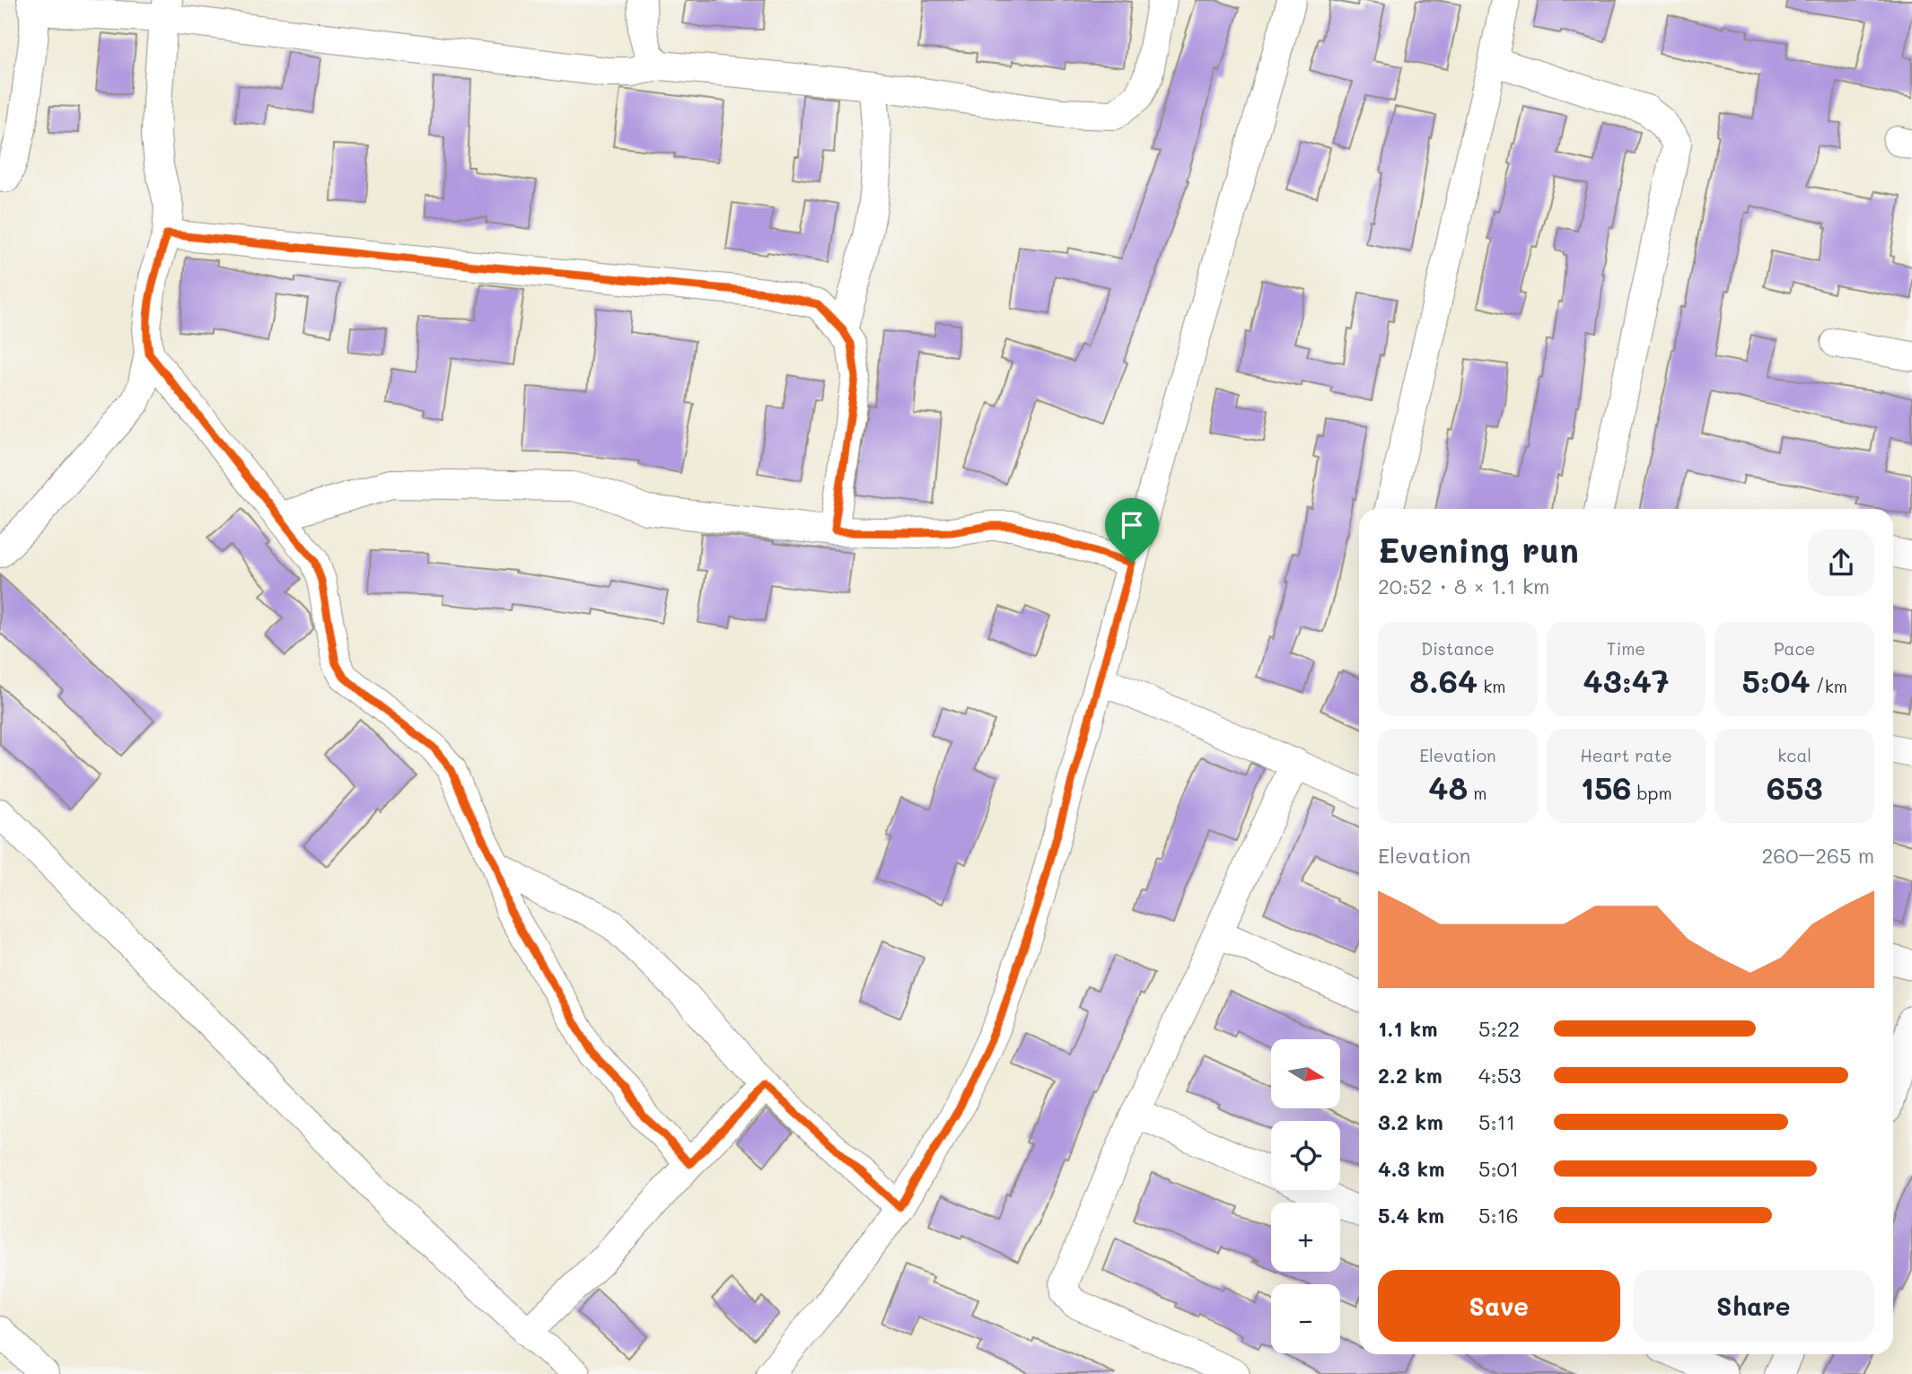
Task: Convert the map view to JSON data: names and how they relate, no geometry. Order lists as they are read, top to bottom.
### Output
{
  "north": "right",
  "page": {
    "heading": ["Evening run", "20:52 · 8 × 1.1 km"],
    "stats": [
      ["Distance", "8.64 km"],
      ["Time", "43:47"],
      ["Pace", "5:04 /km"],
      ["Elevation", "48 m"],
      ["Heart rate", "156 bpm"],
      ["kcal", "653"]
    ],
    "chart": ["Elevation", "260–265 m"],
    "list": [
      {
        "name": "1.1 km",
        "note": "5:22"
      },
      {
        "name": "2.2 km",
        "note": "4:53"
      },
      {
        "name": "3.2 km",
        "note": "5:11"
      },
      {
        "name": "4.3 km",
        "note": "5:01"
      },
      {
        "name": "5.4 km",
        "note": "5:16"
      }
    ],
    "map_buttons": ["+", "−"],
    "buttons": ["Save", "Share"]
  }
}
